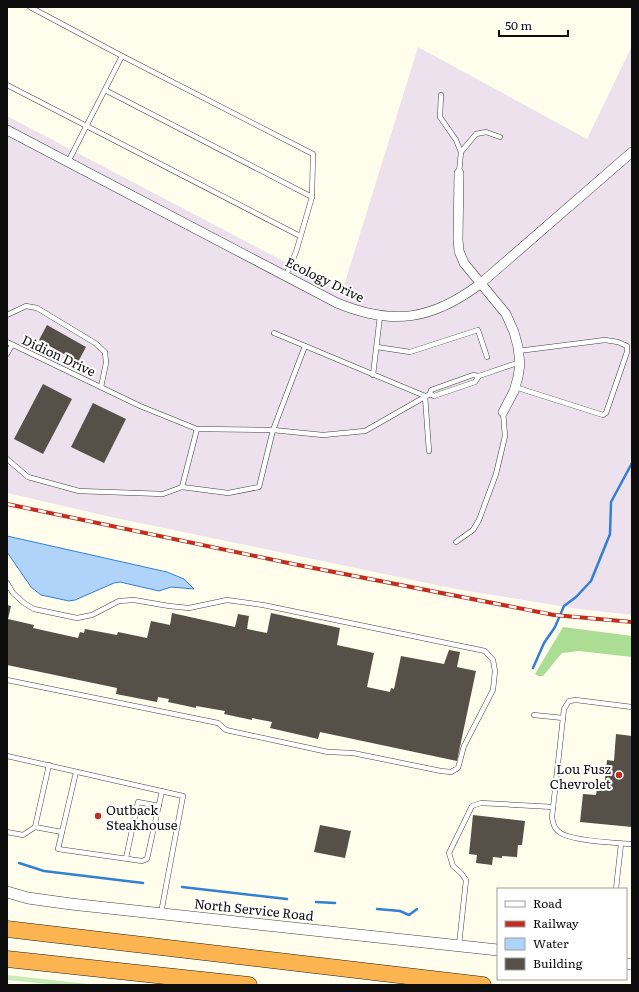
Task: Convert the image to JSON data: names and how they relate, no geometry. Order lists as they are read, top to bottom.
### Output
{
  "streets": {
    "street": ["Ecology Drive", "North Service Road"],
    "lane": ["Didion Drive"]
  },
  "places": ["Lou Fusz Chevrolet", "Outback Steakhouse"],
  "legend": [
    "Road",
    "Railway",
    "Water",
    "Building"
  ],
  "scale_bar": "50 m"
}
